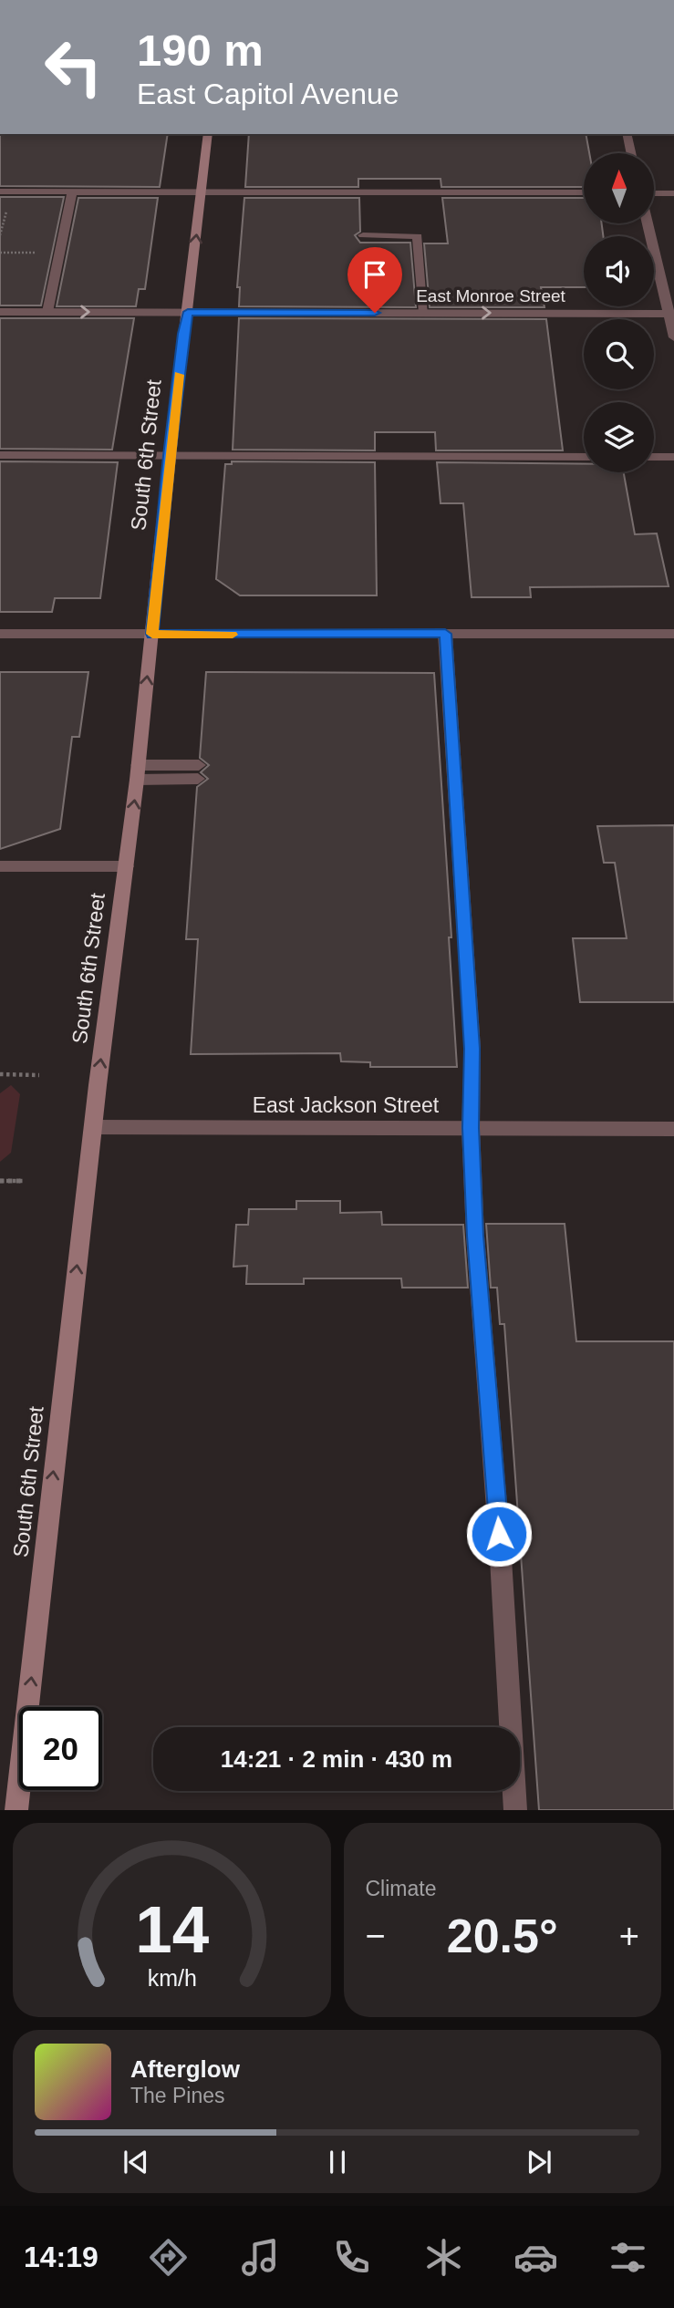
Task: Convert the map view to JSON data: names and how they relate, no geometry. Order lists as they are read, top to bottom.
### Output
{
  "streets": {
    "main road": ["South 6th Street"],
    "street": ["East Monroe Street", "East Jackson Street"]
  },
  "crossings": [
    ["East Monroe Street", "South 6th Street"],
    ["South 6th Street", "East Jackson Street"]
  ],
  "one_way": ["South 6th Street"],
  "north": "top",
  "page": {
    "turn": ["190 m", "East Capitol Avenue"],
    "limit": "20",
    "trip": "14:21 · 2 min · 430 m",
    "tile": "Climate",
    "heat": ["−", "20.5°", "+"],
    "song": ["Afterglow", "The Pines"],
    "tabs": "14:19",
    "gauge": ["14", "km/h"]
  }
}
